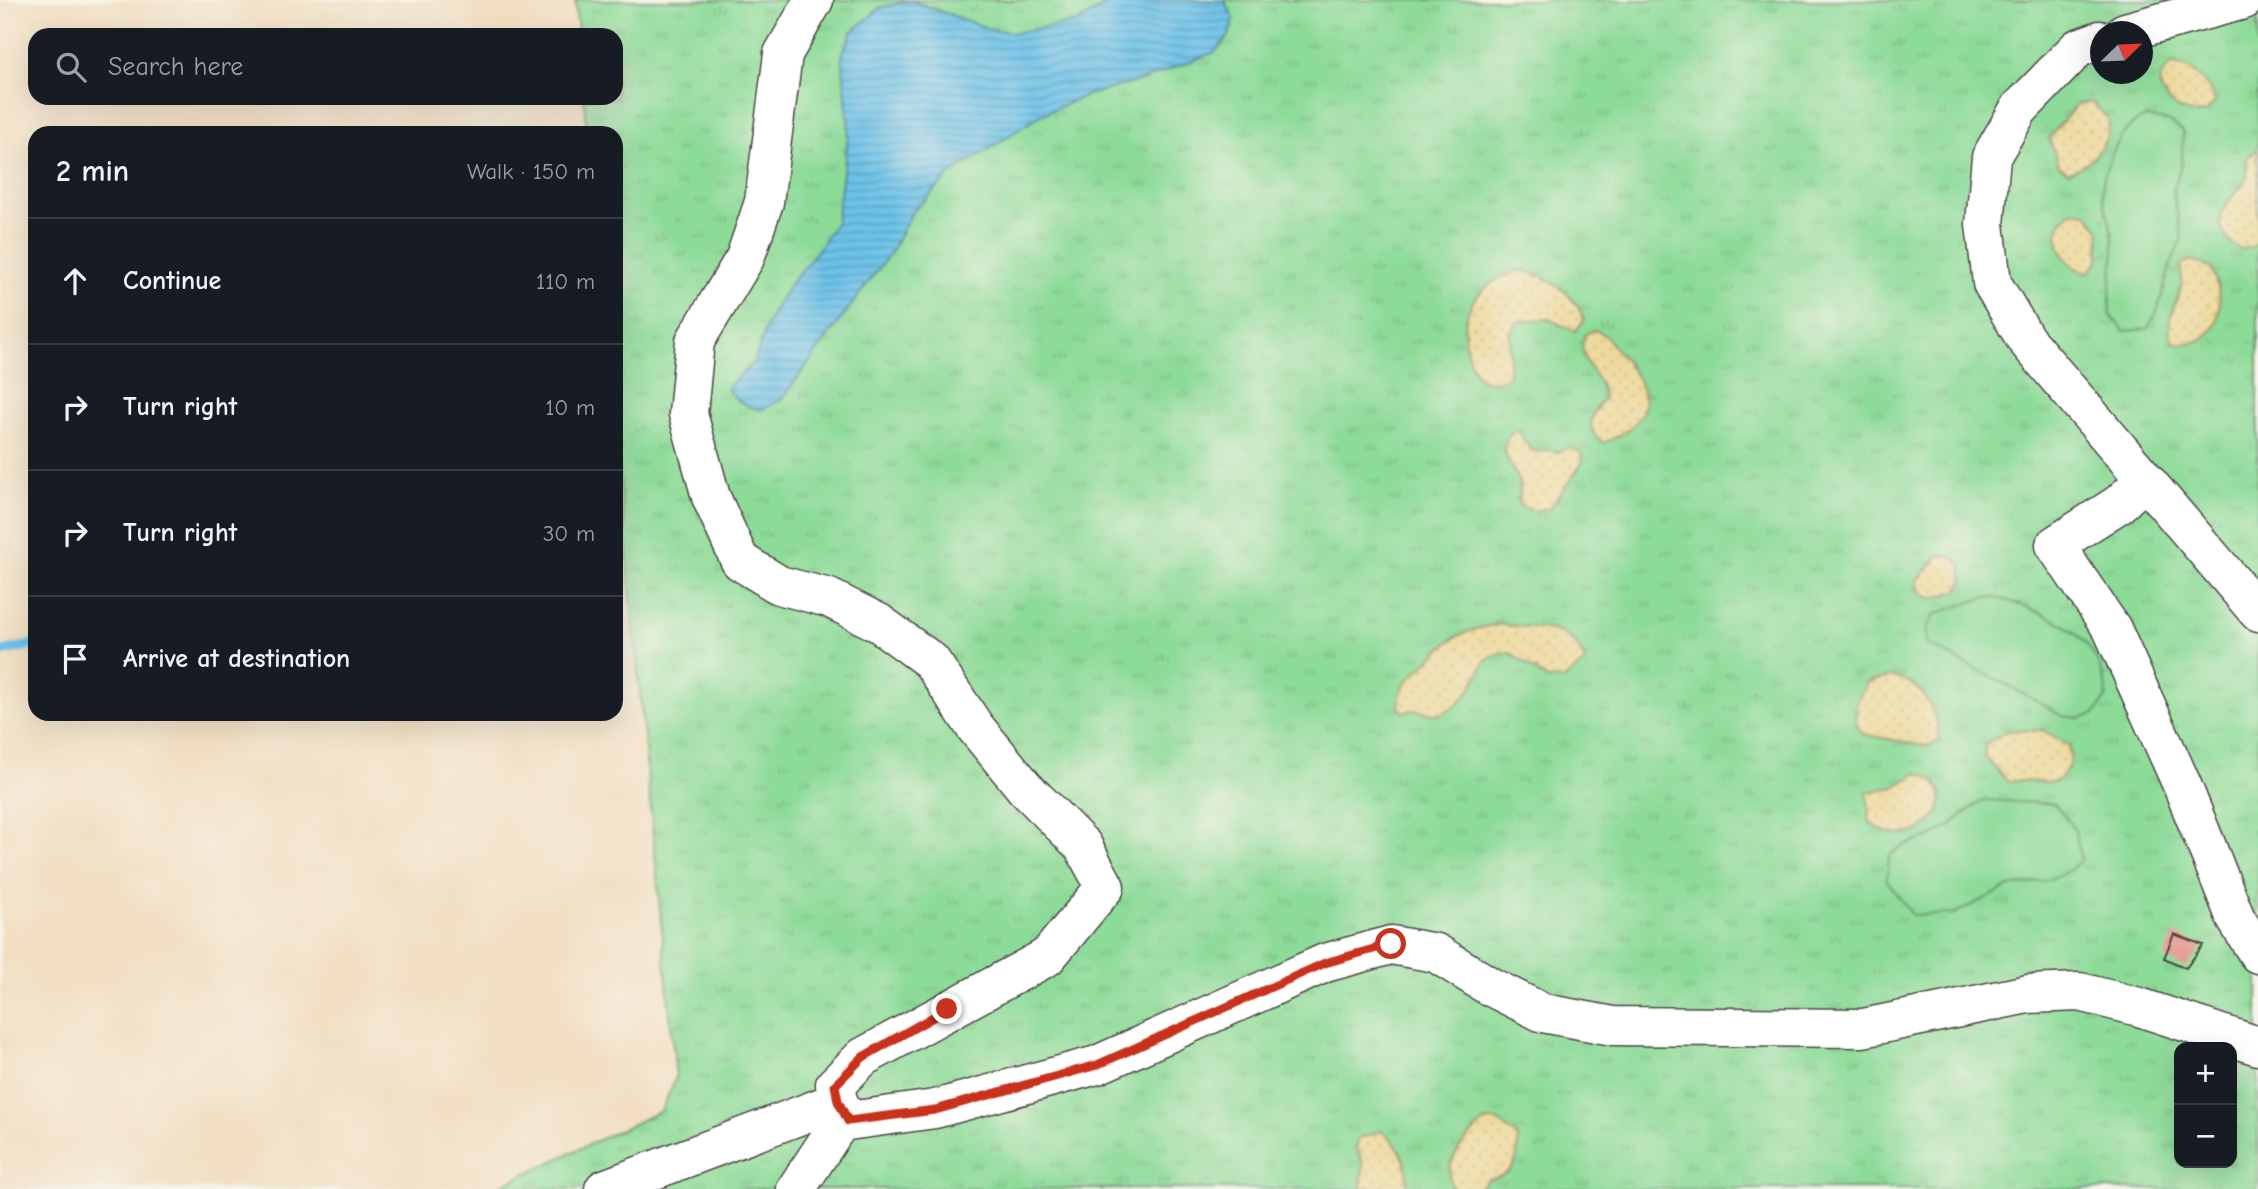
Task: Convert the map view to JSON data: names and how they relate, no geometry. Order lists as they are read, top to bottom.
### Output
{
  "north": "top right",
  "page": {
    "search": "Search here",
    "heading": ["2 min", "Walk · 150 m"],
    "list": [
      ["Continue", "110 m"],
      ["Turn right", "10 m"],
      ["Turn right", "30 m"],
      "Arrive at destination"
    ],
    "map_buttons": ["+", "−"]
  }
}
